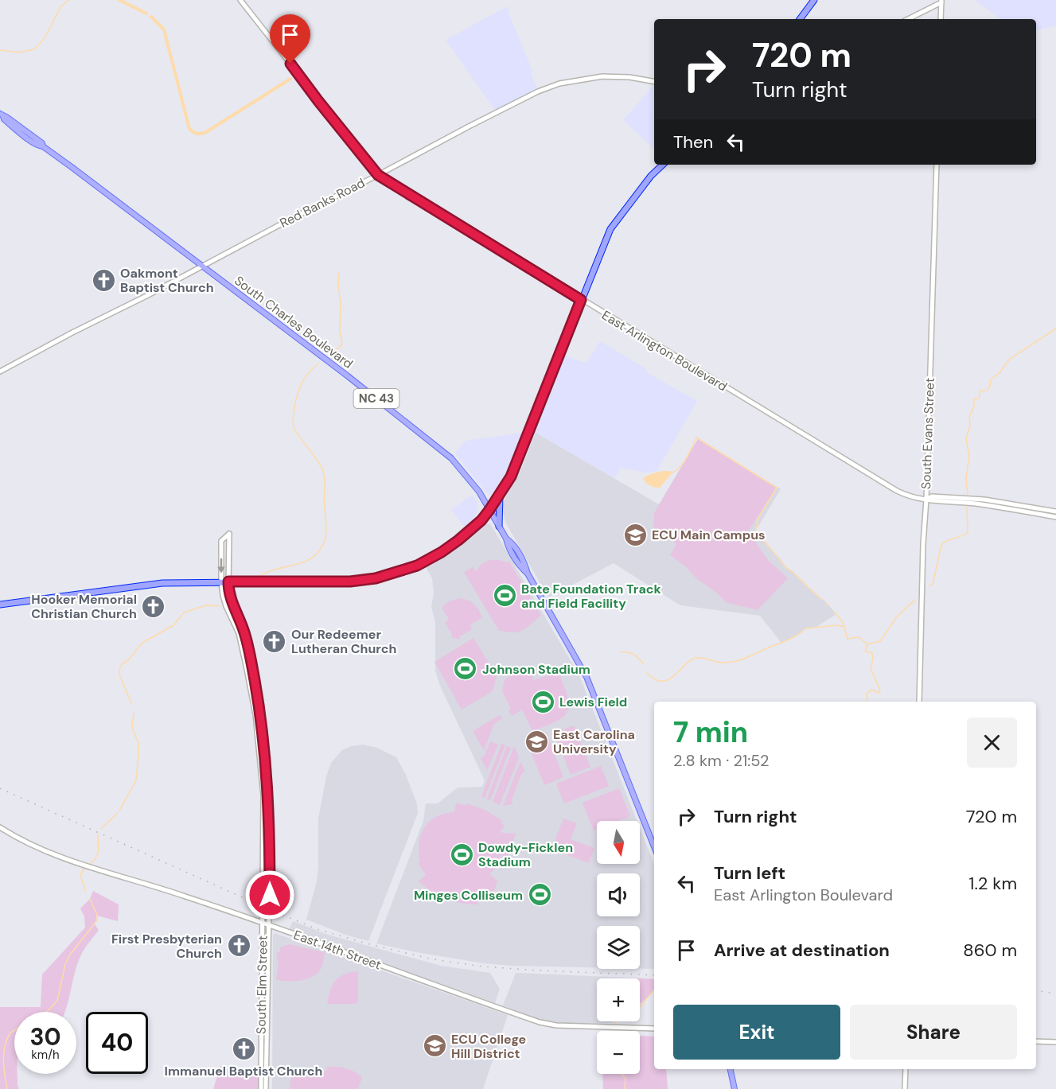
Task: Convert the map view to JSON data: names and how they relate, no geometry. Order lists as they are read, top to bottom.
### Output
{
  "streets": {
    "main road": ["South Charles Boulevard", "NC 43"],
    "street": [
      "Red Banks Road",
      "East Arlington Boulevard",
      "South Evans Street",
      "East 14th Street",
      "South Elm Street"
    ]
  },
  "crossings": [
    ["Red Banks Road", "South Charles Boulevard"],
    ["Red Banks Road", "East Arlington Boulevard"],
    ["East Arlington Boulevard", "South Evans Street"],
    ["East 14th Street", "South Elm Street"]
  ],
  "places": {
    "church": [
      "Oakmont Baptist Church",
      "Hooker Memorial Christian Church",
      "Our Redeemer Lutheran Church",
      "First Presbyterian Church",
      "Immanuel Baptist Church"
    ],
    "school or university": ["ECU Main Campus", "East Carolina University", "ECU College Hill District"],
    "sports": [
      "Bate Foundation Track and Field Facility",
      "Johnson Stadium",
      "Lewis Field",
      "Dowdy-Ficklen Stadium",
      "Minges Colliseum"
    ]
  },
  "north": "bottom",
  "page": {
    "turn": ["720 m", "Turn right"],
    "then": "Then",
    "heading": ["7 min", "2.8 km · 21:52"],
    "list": [
      {
        "name": "Turn right",
        "value": "720 m"
      },
      {
        "name": "Turn left",
        "note": "East Arlington Boulevard",
        "value": "1.2 km"
      },
      {
        "name": "Arrive at destination",
        "value": "860 m"
      }
    ],
    "map_buttons": ["+", "−"],
    "buttons": ["Exit", "Share"],
    "speed": "30 km/h",
    "limit": "40"
  }
}
